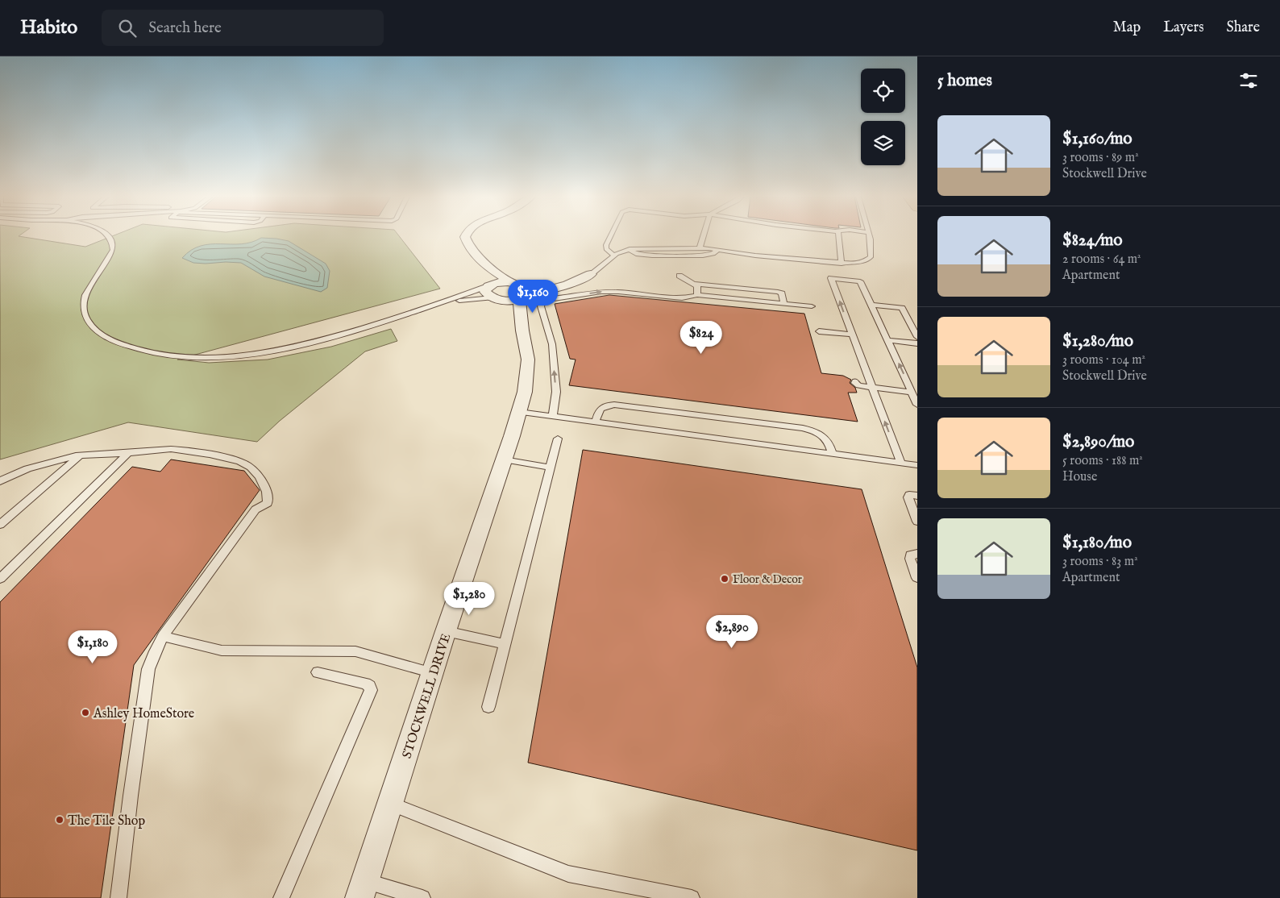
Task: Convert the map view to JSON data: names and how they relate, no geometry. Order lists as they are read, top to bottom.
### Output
{
  "streets": {
    "street": ["STOCKWELL DRIVE"]
  },
  "places": ["Floor & Decor", "Ashley HomeStore", "The Tile Shop"],
  "page": {
    "header": "Habito",
    "search": "Search here",
    "nav": ["Map", "Layers", "Share"],
    "heading": "5 homes",
    "list": [
      {
        "name": "$1,160/mo",
        "note": "3 rooms · 89 m² · Stockwell Drive"
      },
      {
        "name": "$824/mo",
        "note": "2 rooms · 64 m² · Apartment"
      },
      {
        "name": "$1,280/mo",
        "note": "3 rooms · 104 m² · Stockwell Drive"
      },
      {
        "name": "$2,890/mo",
        "note": "5 rooms · 188 m² · House"
      },
      {
        "name": "$1,180/mo",
        "note": "3 rooms · 83 m² · Apartment"
      }
    ],
    "price": [
      "$1,160",
      "$824",
      "$1,280",
      "$2,890",
      "$1,180"
    ]
  }
}
